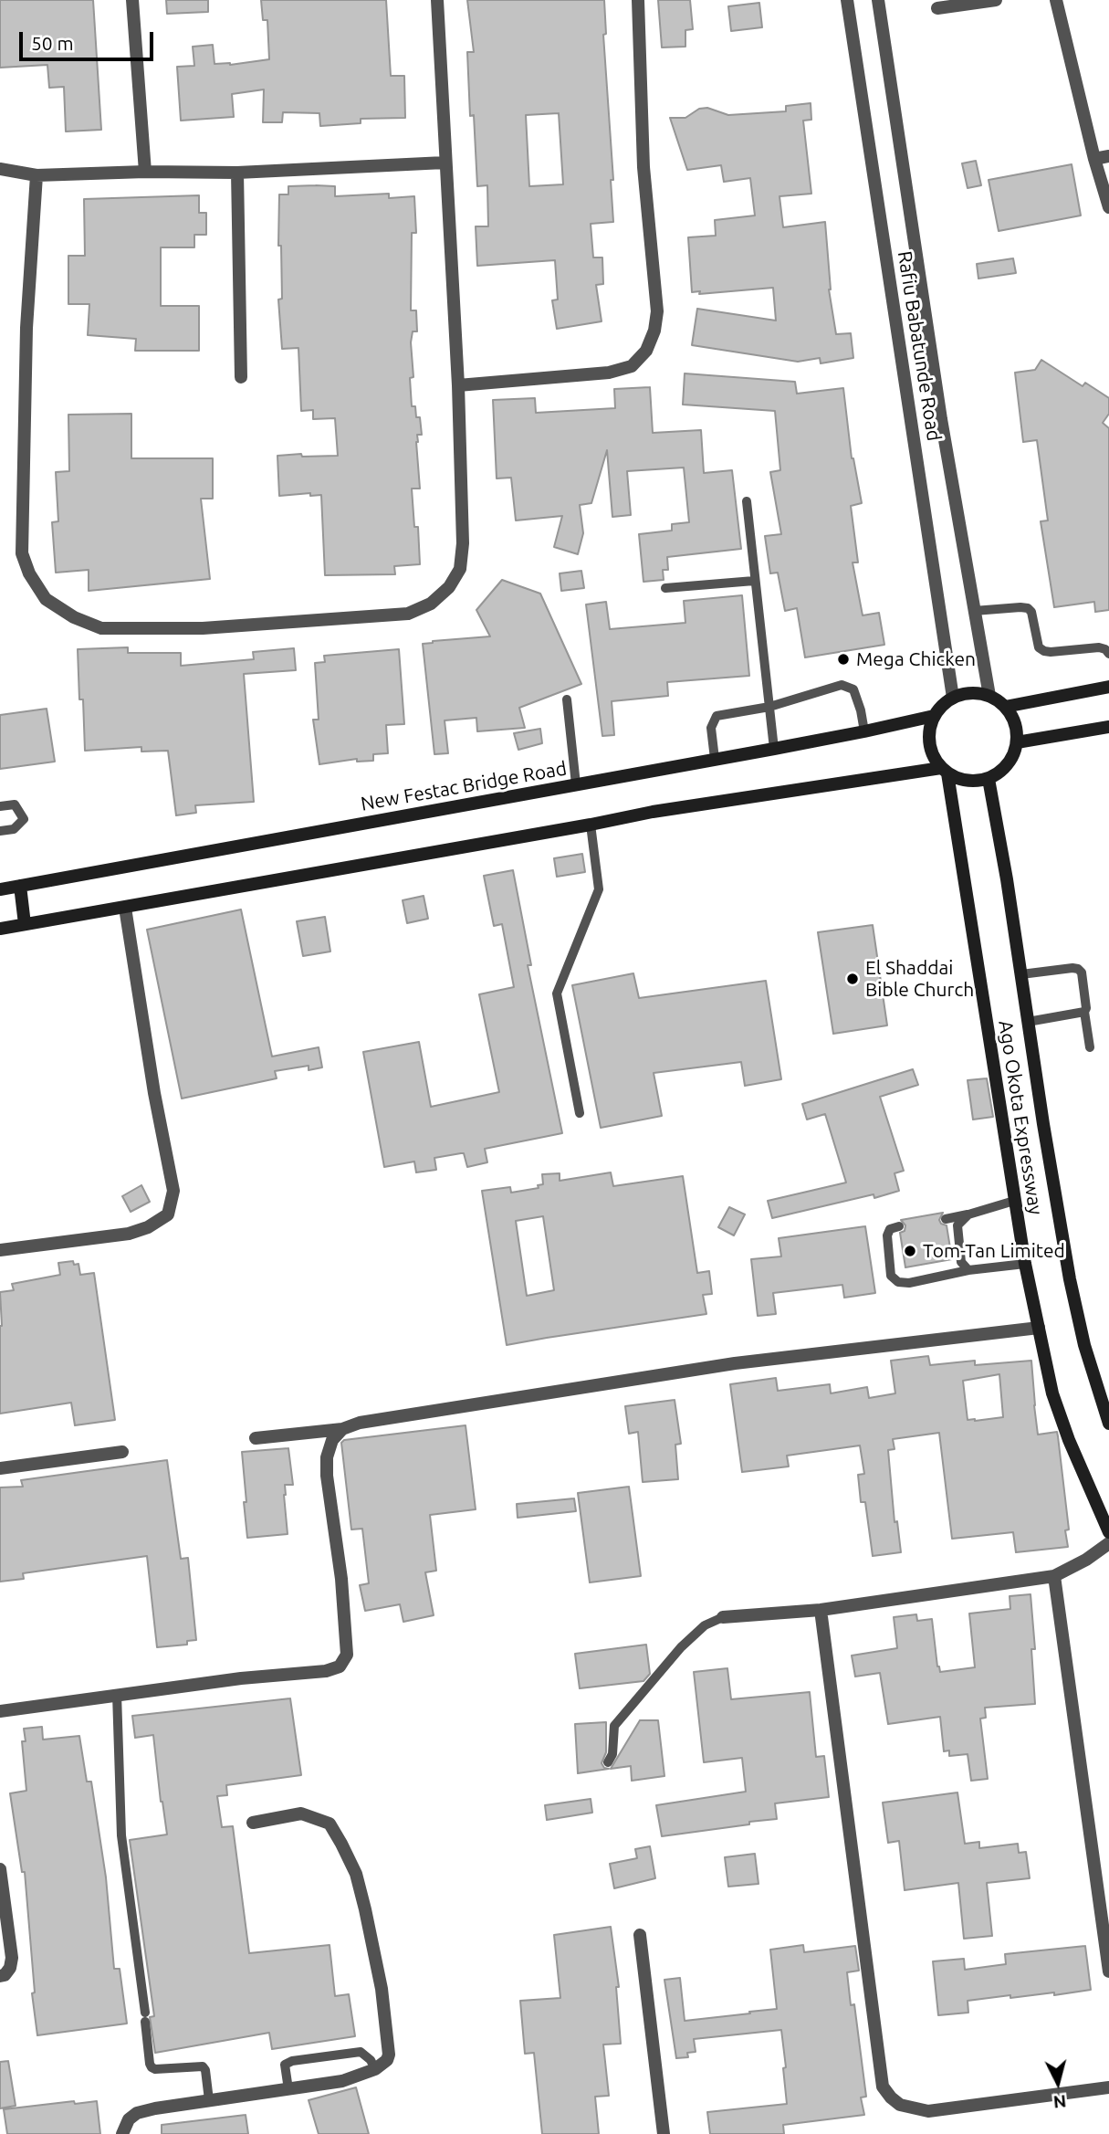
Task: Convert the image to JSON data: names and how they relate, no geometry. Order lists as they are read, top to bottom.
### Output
{
  "streets": {
    "main road": ["New Festac Bridge Road", "Ago Okota Expressway"],
    "street": ["Rafiu Babatunde Road"]
  },
  "crossings": [
    ["Rafiu Babatunde Road", "New Festac Bridge Road"],
    ["Rafiu Babatunde Road", "Ago Okota Expressway"],
    ["New Festac Bridge Road", "Ago Okota Expressway"]
  ],
  "places": ["Mega Chicken", "El Shaddai Bible Church", "Tom-Tan Limited"],
  "scale_bar": "50 m",
  "north": "bottom"
}
